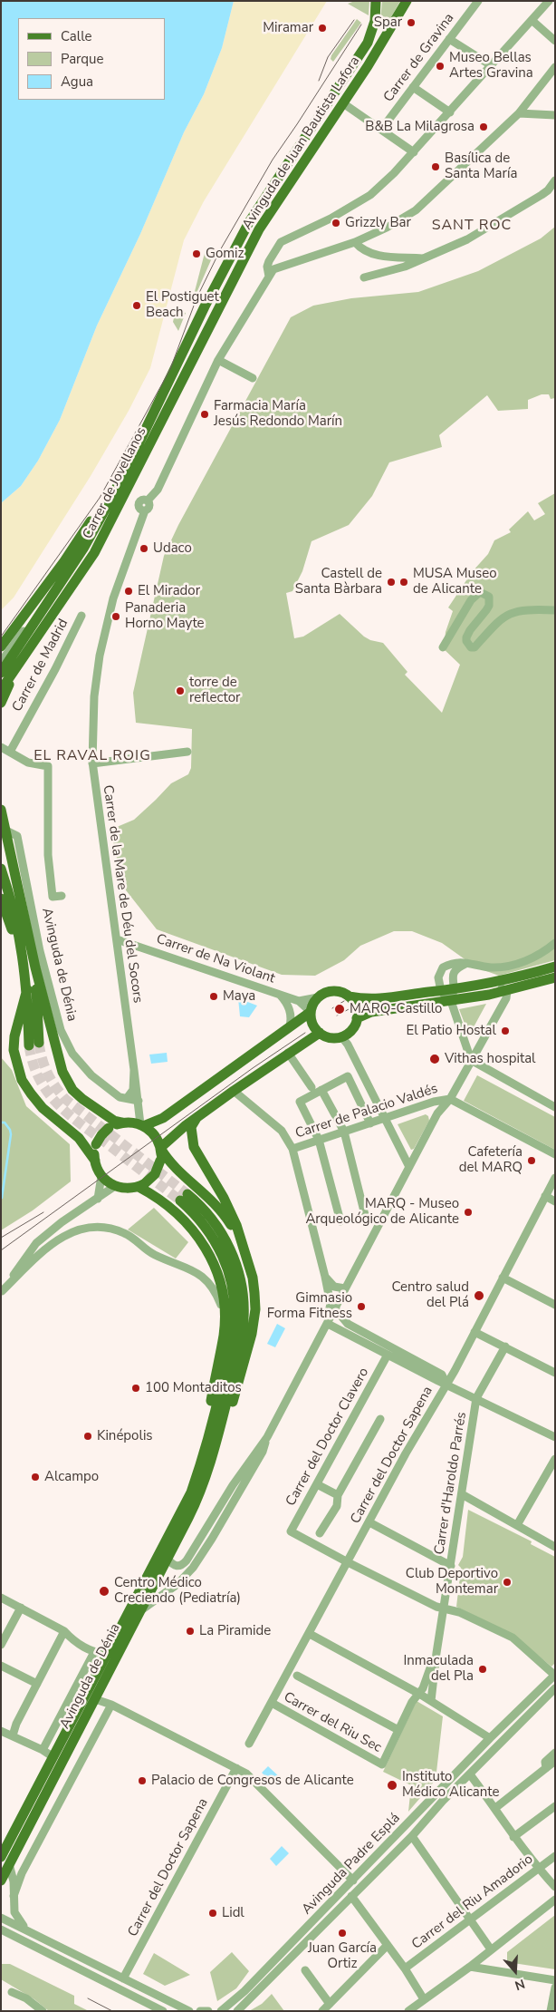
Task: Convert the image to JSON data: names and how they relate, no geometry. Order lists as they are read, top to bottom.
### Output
{
  "streets": {
    "main road": ["Avinguda de Juan Bautista Lafora", "Carrer de Jovellanos", "Avinguda de Dénia"],
    "street": [
      "Carrer de Gravina",
      "Carrer de Madrid",
      "Carrer de la Mare de Déu del Socors",
      "Carrer de Na Violant",
      "Carrer de Palacio Valdés",
      "Carrer del Doctor Clavero",
      "Carrer del Doctor Sapena",
      "Carrer d'Haroldo Parrés",
      "Carrer del Riu Sec",
      "Avinguda Padre Esplá",
      "Carrer del Riu Amadorio"
    ]
  },
  "crossings": [
    ["Avinguda de Juan Bautista Lafora", "Carrer de Jovellanos"],
    ["Carrer de la Mare de Déu del Socors", "Carrer de Na Violant"],
    ["Carrer de la Mare de Déu del Socors", "Avinguda de Dénia"],
    ["Carrer del Doctor Clavero", "Carrer del Doctor Sapena"],
    ["Carrer del Doctor Sapena", "Carrer del Riu Sec"],
    ["Carrer d'Haroldo Parrés", "Carrer del Riu Sec"]
  ],
  "districts": ["SANT ROC", "EL RAVAL ROIG"],
  "places": [
    "Spar",
    "Miramar",
    "Museo Bellas Artes Gravina",
    "B&B La Milagrosa",
    "Basílica de Santa María",
    "Grizzly Bar",
    "Gomiz",
    "El Postiguet Beach",
    "Farmacia María Jesús Redondo Marín",
    "Udaco",
    "Castell de Santa Bàrbara",
    "MUSA Museo de Alicante",
    "El Mirador",
    "Panaderia Horno Mayte",
    "torre de reflector",
    "Maya",
    "MARQ-Castillo",
    "El Patio Hostal",
    "Vithas hospital",
    "Cafetería del MARQ",
    "MARQ - Museo Arqueológico de Alicante",
    "Centro salud del Plá",
    "Gimnasio Forma Fitness",
    "100 Montaditos",
    "Kinépolis",
    "Alcampo",
    "Club Deportivo Montemar",
    "Centro Médico Creciendo (Pediatría)",
    "La Piramide",
    "Inmaculada del Pla",
    "Palacio de Congresos de Alicante",
    "Instituto Médico Alicante",
    "Lidl",
    "Juan García Ortiz"
  ],
  "legend": ["Calle", "Parque", "Agua"],
  "north": "bottom"
}
